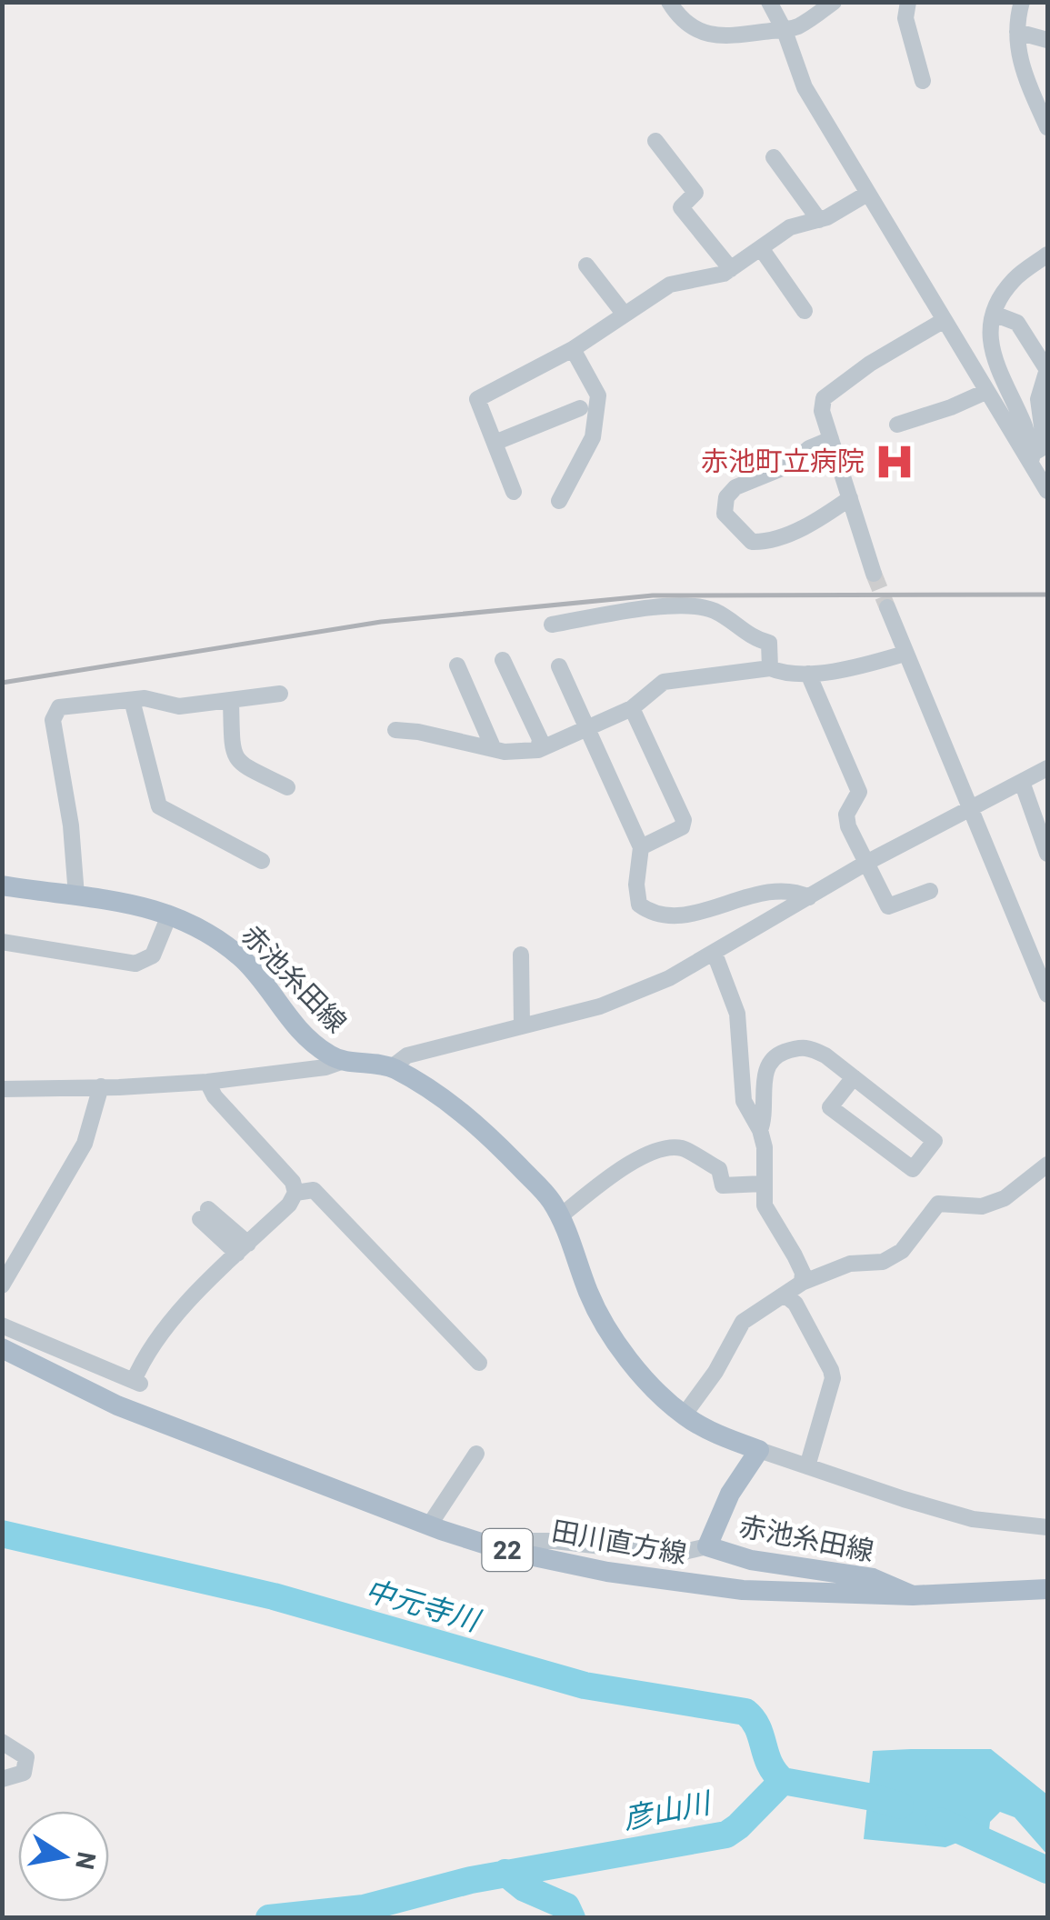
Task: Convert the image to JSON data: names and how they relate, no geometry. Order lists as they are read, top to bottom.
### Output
{
  "streets": {
    "main road": ["赤池糸田線", "田川直方線", "22"]
  },
  "crossings": [
    ["赤池糸田線", "田川直方線"]
  ],
  "water": ["中元寺川", "彦山川"],
  "places": {
    "hospital": ["赤池町立病院"]
  },
  "north": "right"
}
